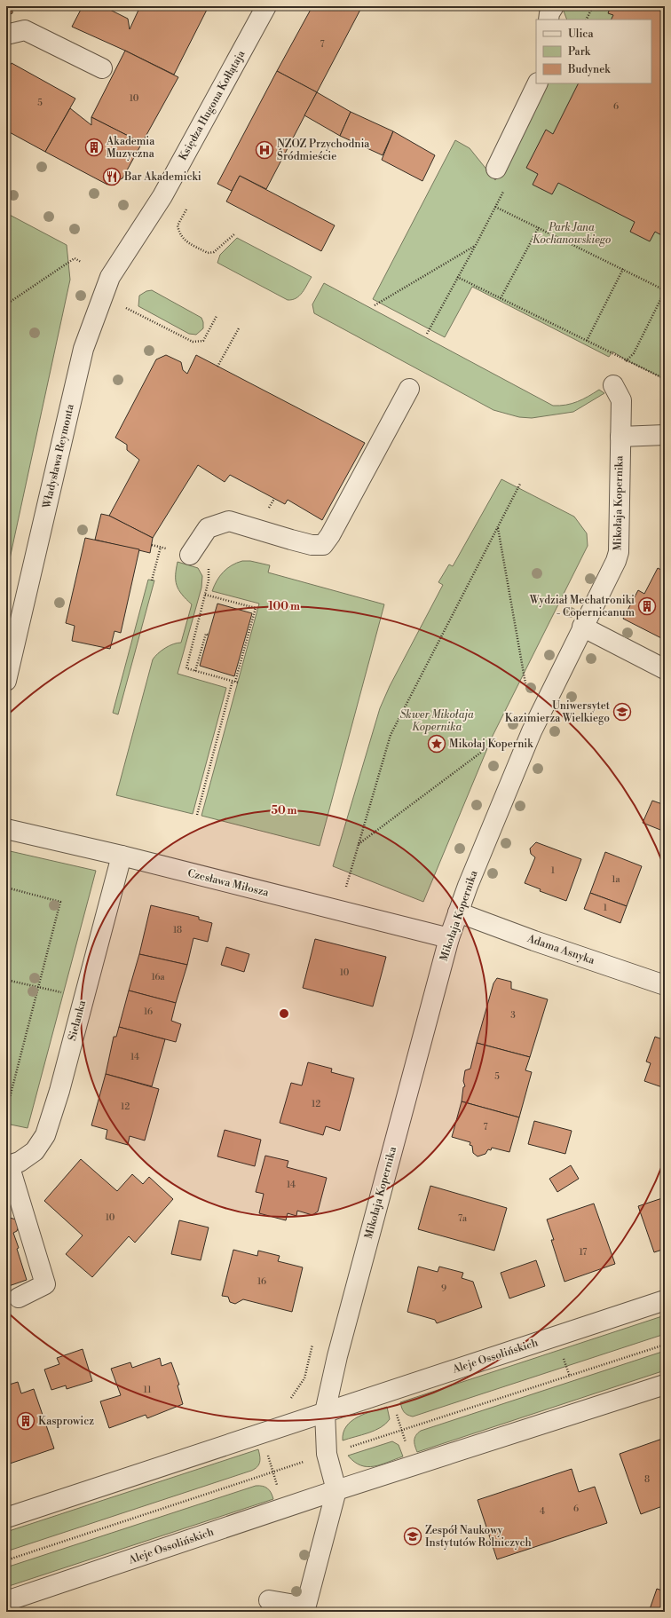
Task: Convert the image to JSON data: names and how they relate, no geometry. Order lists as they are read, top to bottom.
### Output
{
  "streets": {
    "street": [
      "Księdza Hugona Kołłątaja",
      "Władysława Reymonta",
      "Mikołaja Kopernika",
      "Czesława Miłosza",
      "Adama Asnyka",
      "Sielanka",
      "Aleje Ossolińskich"
    ]
  },
  "crossings": [
    ["Księdza Hugona Kołłątaja", "Władysława Reymonta"],
    ["Mikołaja Kopernika", "Czesława Miłosza"],
    ["Mikołaja Kopernika", "Adama Asnyka"],
    ["Mikołaja Kopernika", "Aleje Ossolińskich"],
    ["Czesława Miłosza", "Sielanka"]
  ],
  "parks": ["Park Jana Kochanowskiego", "Skwer Mikołaja Kopernika"],
  "places": {
    "building": ["Akademia Muzyczna", "Wydział Mechatroniki - Copernicanum", "Kasprowicz"],
    "hospital": ["NZOZ Przychodnia Śródmieście"],
    "restaurant": ["Bar Akademicki"],
    "school or university": ["Uniwersytet Kazimierza Wielkiego", "Zespół Naukowy Instytutów Rolniczych"],
    "place": ["Mikołaj Kopernik"]
  },
  "house_numbers": [
    "7",
    "10",
    "5",
    "6",
    "1",
    "1a",
    "1",
    "18",
    "10",
    "16a",
    "16",
    "3",
    "14",
    "5",
    "12",
    "12",
    "7",
    "14",
    "10",
    "7a",
    "17",
    "16",
    "9",
    "11",
    "8",
    "6",
    "4"
  ],
  "legend": ["Ulica", "Park", "Budynek"],
  "rings": ["100 m", "50 m"]
}
